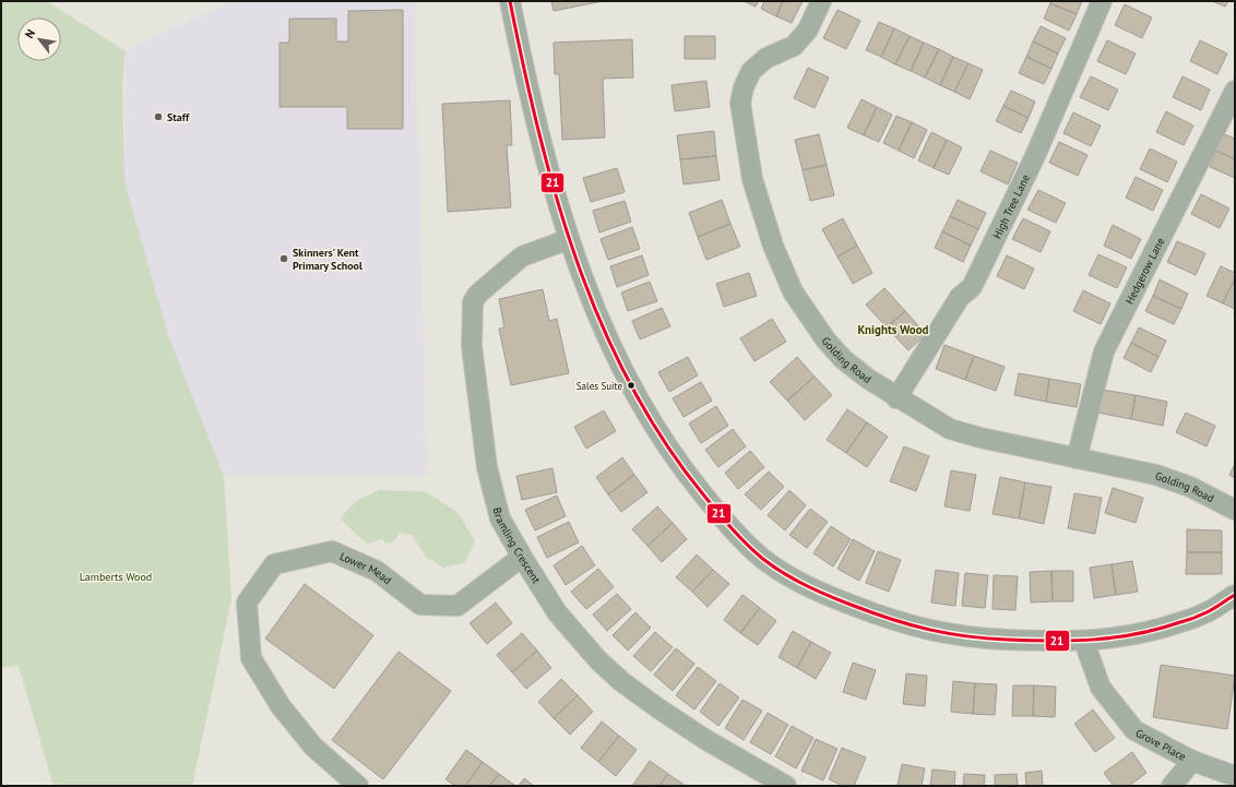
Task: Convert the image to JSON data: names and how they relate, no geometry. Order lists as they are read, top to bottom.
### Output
{
  "streets": {
    "street": [
      "High Tree Lane",
      "Hedgerow Lane",
      "Golding Road",
      "Bramling Crescent",
      "Lower Mead",
      "Grove Place"
    ]
  },
  "crossings": [
    ["High Tree Lane", "Golding Road"],
    ["Hedgerow Lane", "Golding Road"],
    ["Bramling Crescent", "Lower Mead"]
  ],
  "districts": ["Knights Wood"],
  "parks": ["Lamberts Wood"],
  "places": ["Staff", "Skinners' Kent Primary School", "Sales Suite"],
  "lines": ["transit line 21"],
  "north": "top left"
}
